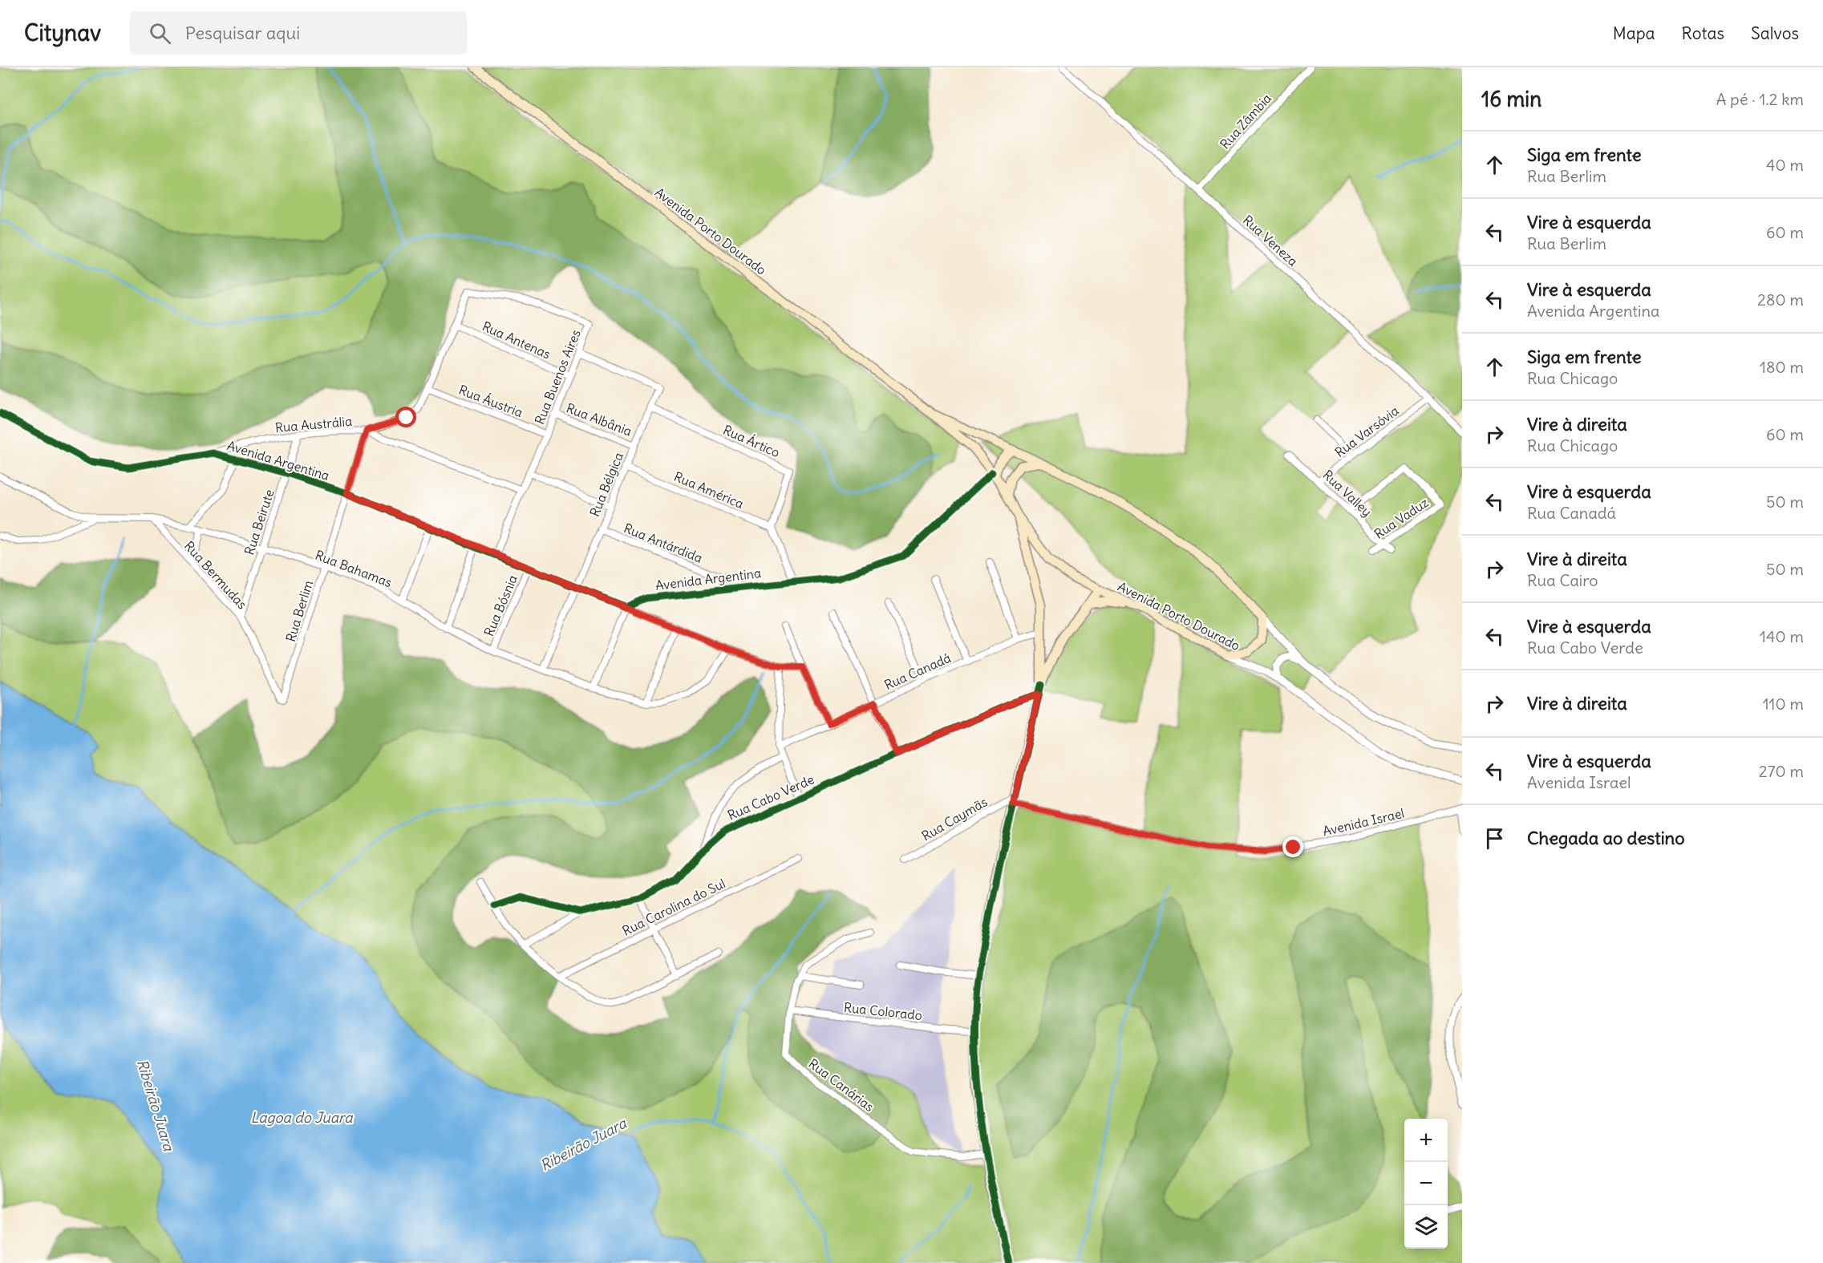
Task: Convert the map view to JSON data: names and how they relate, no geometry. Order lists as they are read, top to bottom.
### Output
{
  "streets": {
    "main road": ["Avenida Porto Dourado"],
    "street": [
      "Rua Zâmbia",
      "Rua Veneza",
      "Rua Antenas",
      "Rua Buenos Aires",
      "Rua Áustria",
      "Rua Albânia",
      "Rua Austrália",
      "Rua Varsóvia",
      "Rua Ártico",
      "Avenida Argentina",
      "Rua Bélgica",
      "Rua América",
      "Rua Valley",
      "Rua Vaduz",
      "Rua Beirute",
      "Rua Antárdida",
      "Rua Bahamas",
      "Rua Bermudas",
      "Rua Bósnia",
      "Rua Berlim",
      "Rua Canadá",
      "Rua Cabo Verde",
      "Rua Caymãs",
      "Avenida Israel",
      "Rua Carolina do Sul",
      "Rua Colorado",
      "Rua Canárias"
    ]
  },
  "crossings": [
    ["Rua Zâmbia", "Rua Veneza"],
    ["Avenida Porto Dourado", "Avenida Argentina"],
    ["Rua Veneza", "Rua Varsóvia"],
    ["Rua Antenas", "Rua Buenos Aires"],
    ["Rua Buenos Aires", "Rua Áustria"],
    ["Rua Buenos Aires", "Rua Albânia"],
    ["Rua Buenos Aires", "Rua Austrália"],
    ["Rua Buenos Aires", "Avenida Argentina"],
    ["Rua Buenos Aires", "Rua Bélgica"],
    ["Rua Albânia", "Rua Bélgica"],
    ["Rua Austrália", "Avenida Argentina"],
    ["Rua Austrália", "Rua Beirute"],
    ["Rua Austrália", "Rua Berlim"],
    ["Rua Varsóvia", "Rua Valley"],
    ["Rua Ártico", "Rua Bélgica"],
    ["Rua Ártico", "Rua América"],
    ["Avenida Argentina", "Rua Bélgica"],
    ["Avenida Argentina", "Rua Beirute"],
    ["Avenida Argentina", "Rua Antárdida"],
    ["Avenida Argentina", "Rua Bósnia"],
    ["Avenida Argentina", "Rua Berlim"],
    ["Rua Bélgica", "Rua América"],
    ["Rua Bélgica", "Rua Antárdida"],
    ["Rua Bélgica", "Rua Bahamas"],
    ["Rua Valley", "Rua Vaduz"],
    ["Rua Beirute", "Rua Bahamas"],
    ["Rua Beirute", "Rua Bermudas"],
    ["Rua Bahamas", "Rua Bermudas"],
    ["Rua Bahamas", "Rua Bósnia"],
    ["Rua Bahamas", "Rua Berlim"],
    ["Rua Bermudas", "Rua Berlim"],
    ["Rua Caymãs", "Avenida Israel"],
    ["Rua Colorado", "Rua Canárias"]
  ],
  "water": ["Ribeirão Juara", "Lagoa do Juara"],
  "page": {
    "header": "Citynav",
    "search": "Pesquisar aqui",
    "nav": ["Mapa", "Rotas", "Salvos"],
    "heading": ["16 min", "A pé · 1.2 km"],
    "list": [
      ["Siga em frente", "Rua Berlim", "40 m"],
      ["Vire à esquerda", "Rua Berlim", "60 m"],
      ["Vire à esquerda", "Avenida Argentina", "280 m"],
      ["Siga em frente", "Rua Chicago", "180 m"],
      ["Vire à direita", "Rua Chicago", "60 m"],
      ["Vire à esquerda", "Rua Canadá", "50 m"],
      ["Vire à direita", "Rua Cairo", "50 m"],
      ["Vire à esquerda", "Rua Cabo Verde", "140 m"],
      ["Vire à direita", "110 m"],
      ["Vire à esquerda", "Avenida Israel", "270 m"],
      "Chegada ao destino"
    ],
    "map_buttons": ["+", "−"]
  }
}
